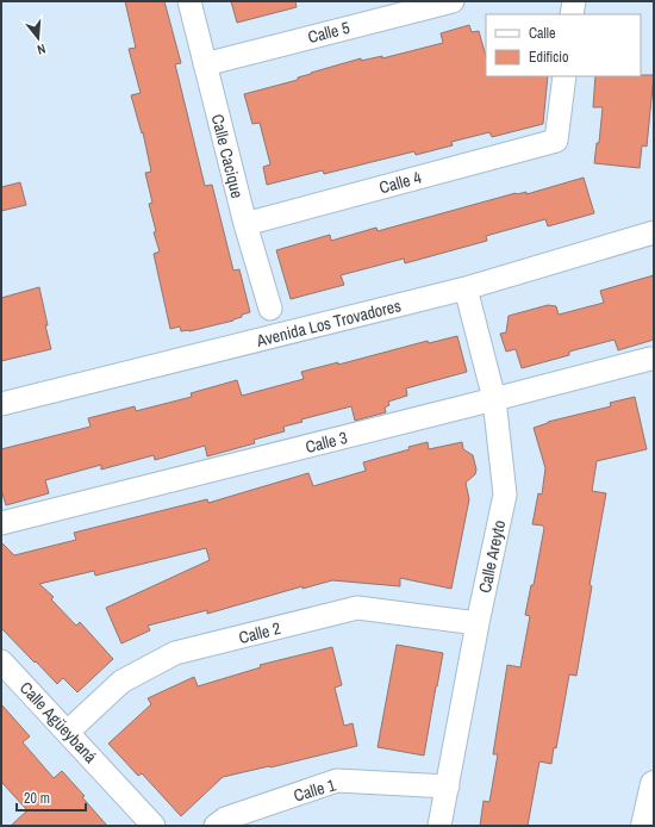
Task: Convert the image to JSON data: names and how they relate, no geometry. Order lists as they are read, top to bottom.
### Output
{
  "streets": {
    "street": [
      "Calle 5",
      "Calle Cacique",
      "Calle 4",
      "Avenida Los Trovadores",
      "Calle 3",
      "Calle Areyto",
      "Calle 2",
      "Calle Agüeybaná",
      "Calle 1"
    ]
  },
  "crossings": [
    ["Calle 5", "Calle Cacique"],
    ["Calle Cacique", "Calle 4"],
    ["Avenida Los Trovadores", "Calle Areyto"],
    ["Calle 3", "Calle Areyto"],
    ["Calle Areyto", "Calle 2"],
    ["Calle Areyto", "Calle 1"],
    ["Calle 2", "Calle Agüeybaná"]
  ],
  "legend": ["Calle", "Edificio"],
  "scale_bar": "20 m",
  "north": "bottom"
}
